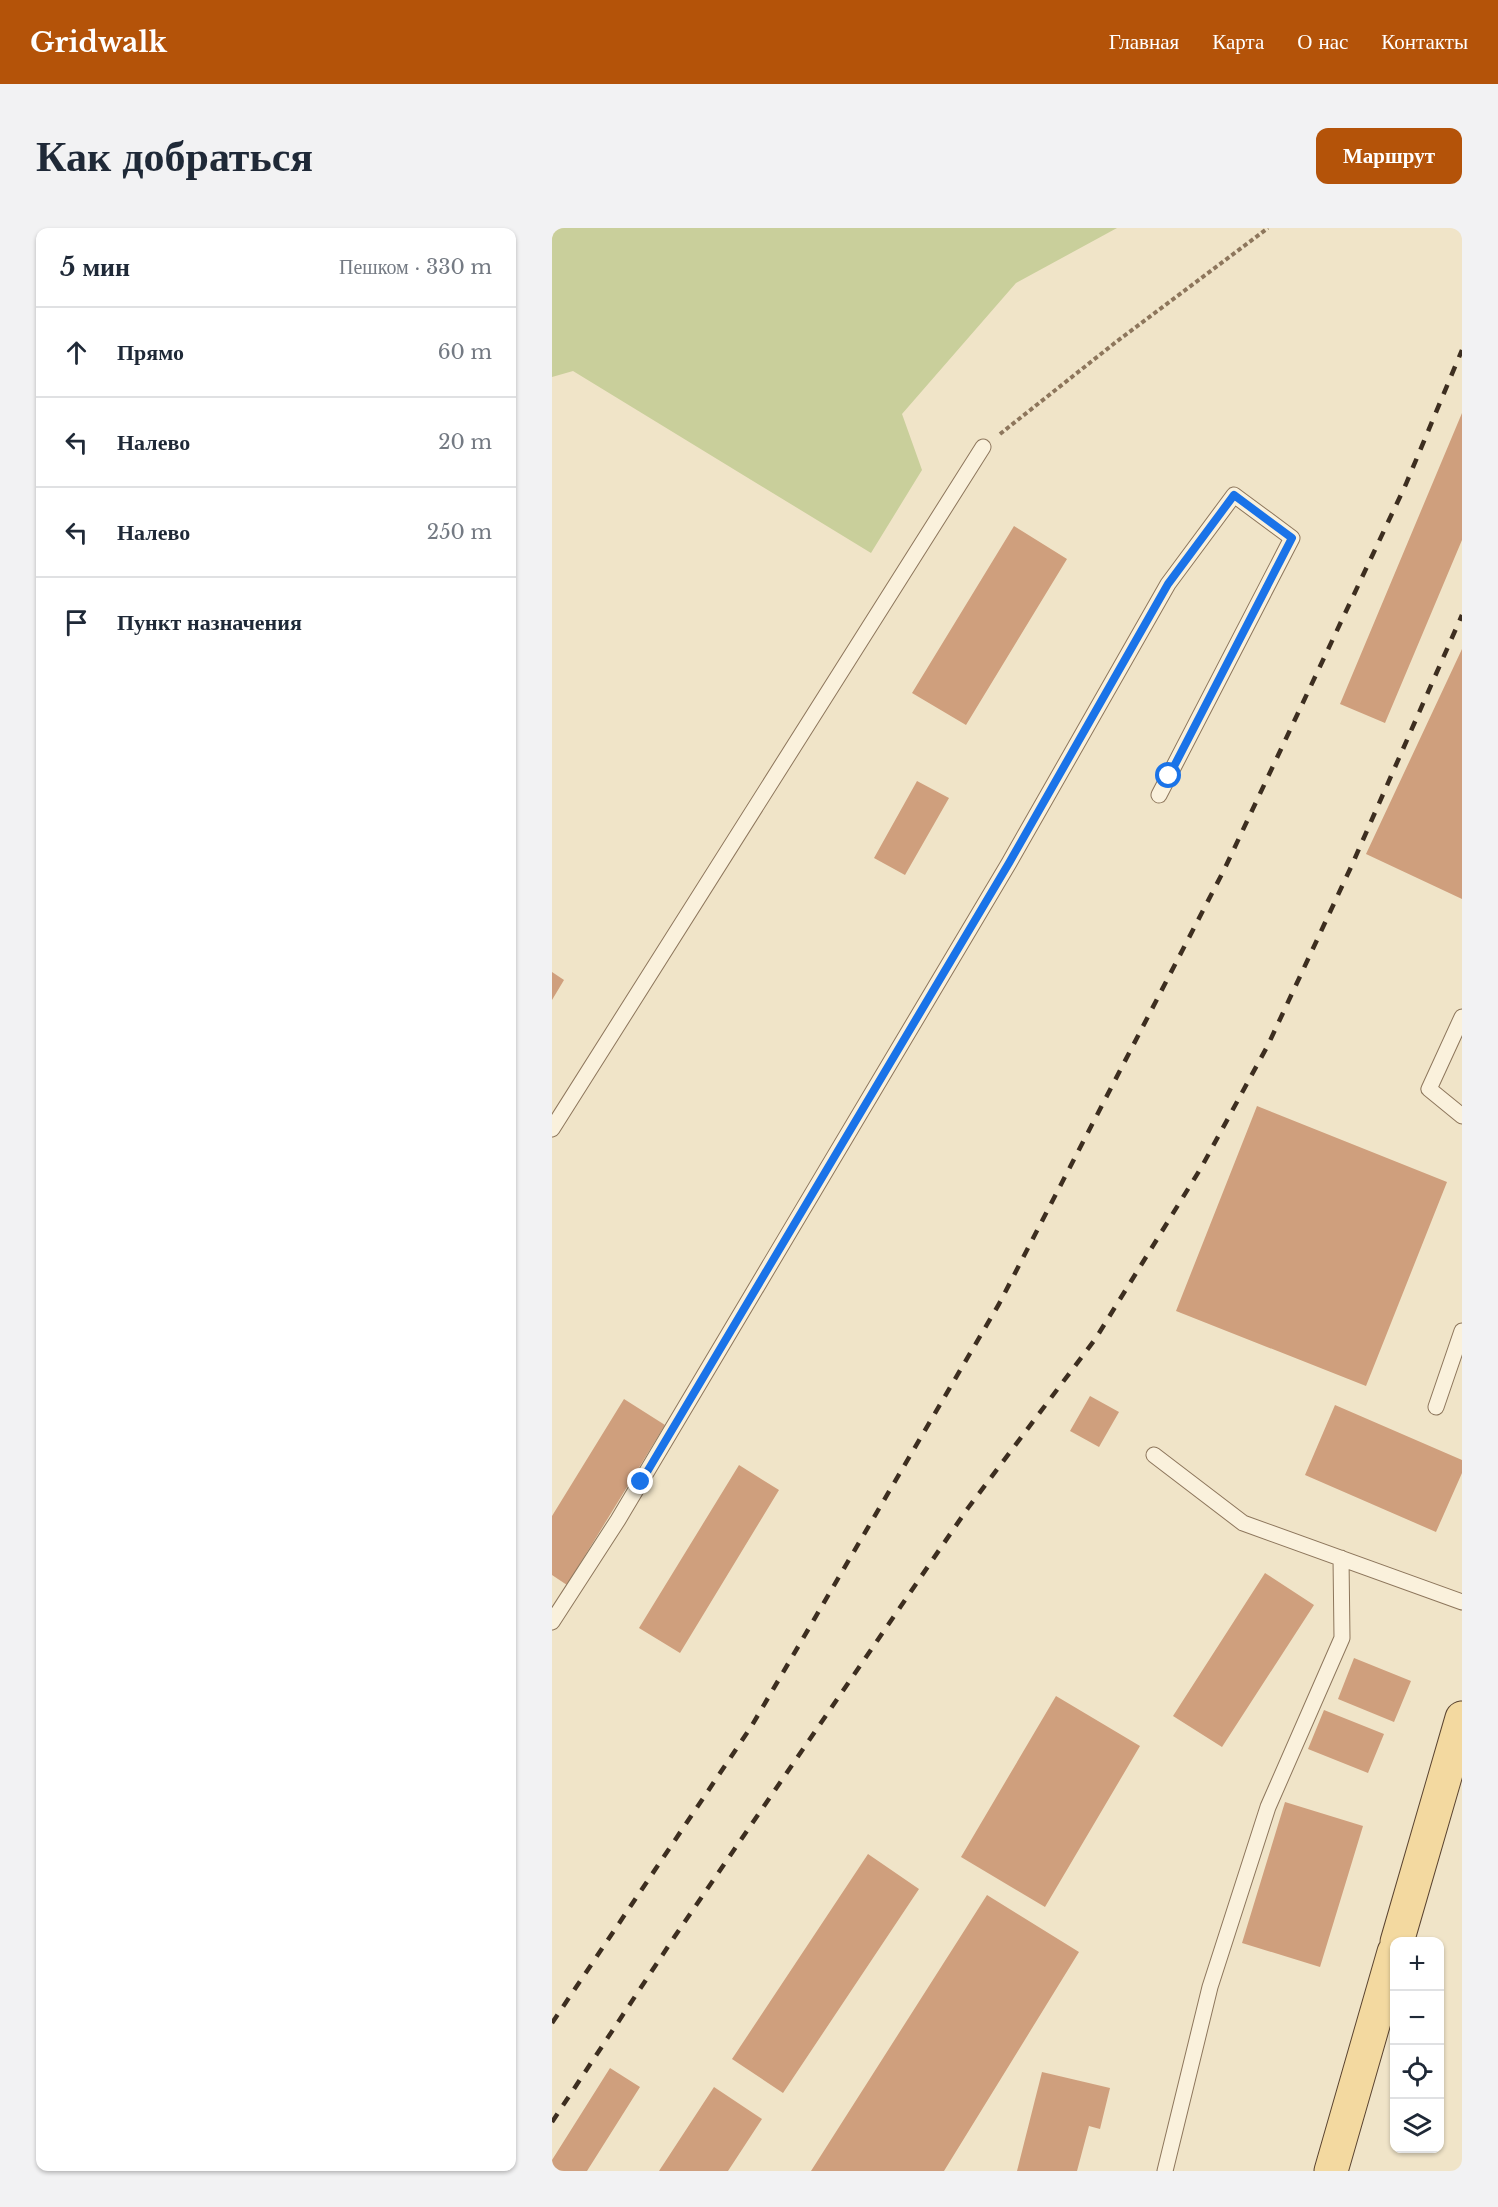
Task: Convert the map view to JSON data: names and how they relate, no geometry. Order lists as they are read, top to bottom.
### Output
{
  "page": {
    "header": "Gridwalk",
    "nav": [
      "Главная",
      "Карта",
      "О нас",
      "Контакты"
    ],
    "buttons": "Маршрут",
    "title": "Как добраться",
    "heading": ["5 мин", "Пешком · 330 m"],
    "list": [
      ["Прямо", "60 m"],
      ["Налево", "20 m"],
      ["Налево", "250 m"],
      "Пункт назначения"
    ],
    "map_buttons": ["+", "−"]
  }
}
